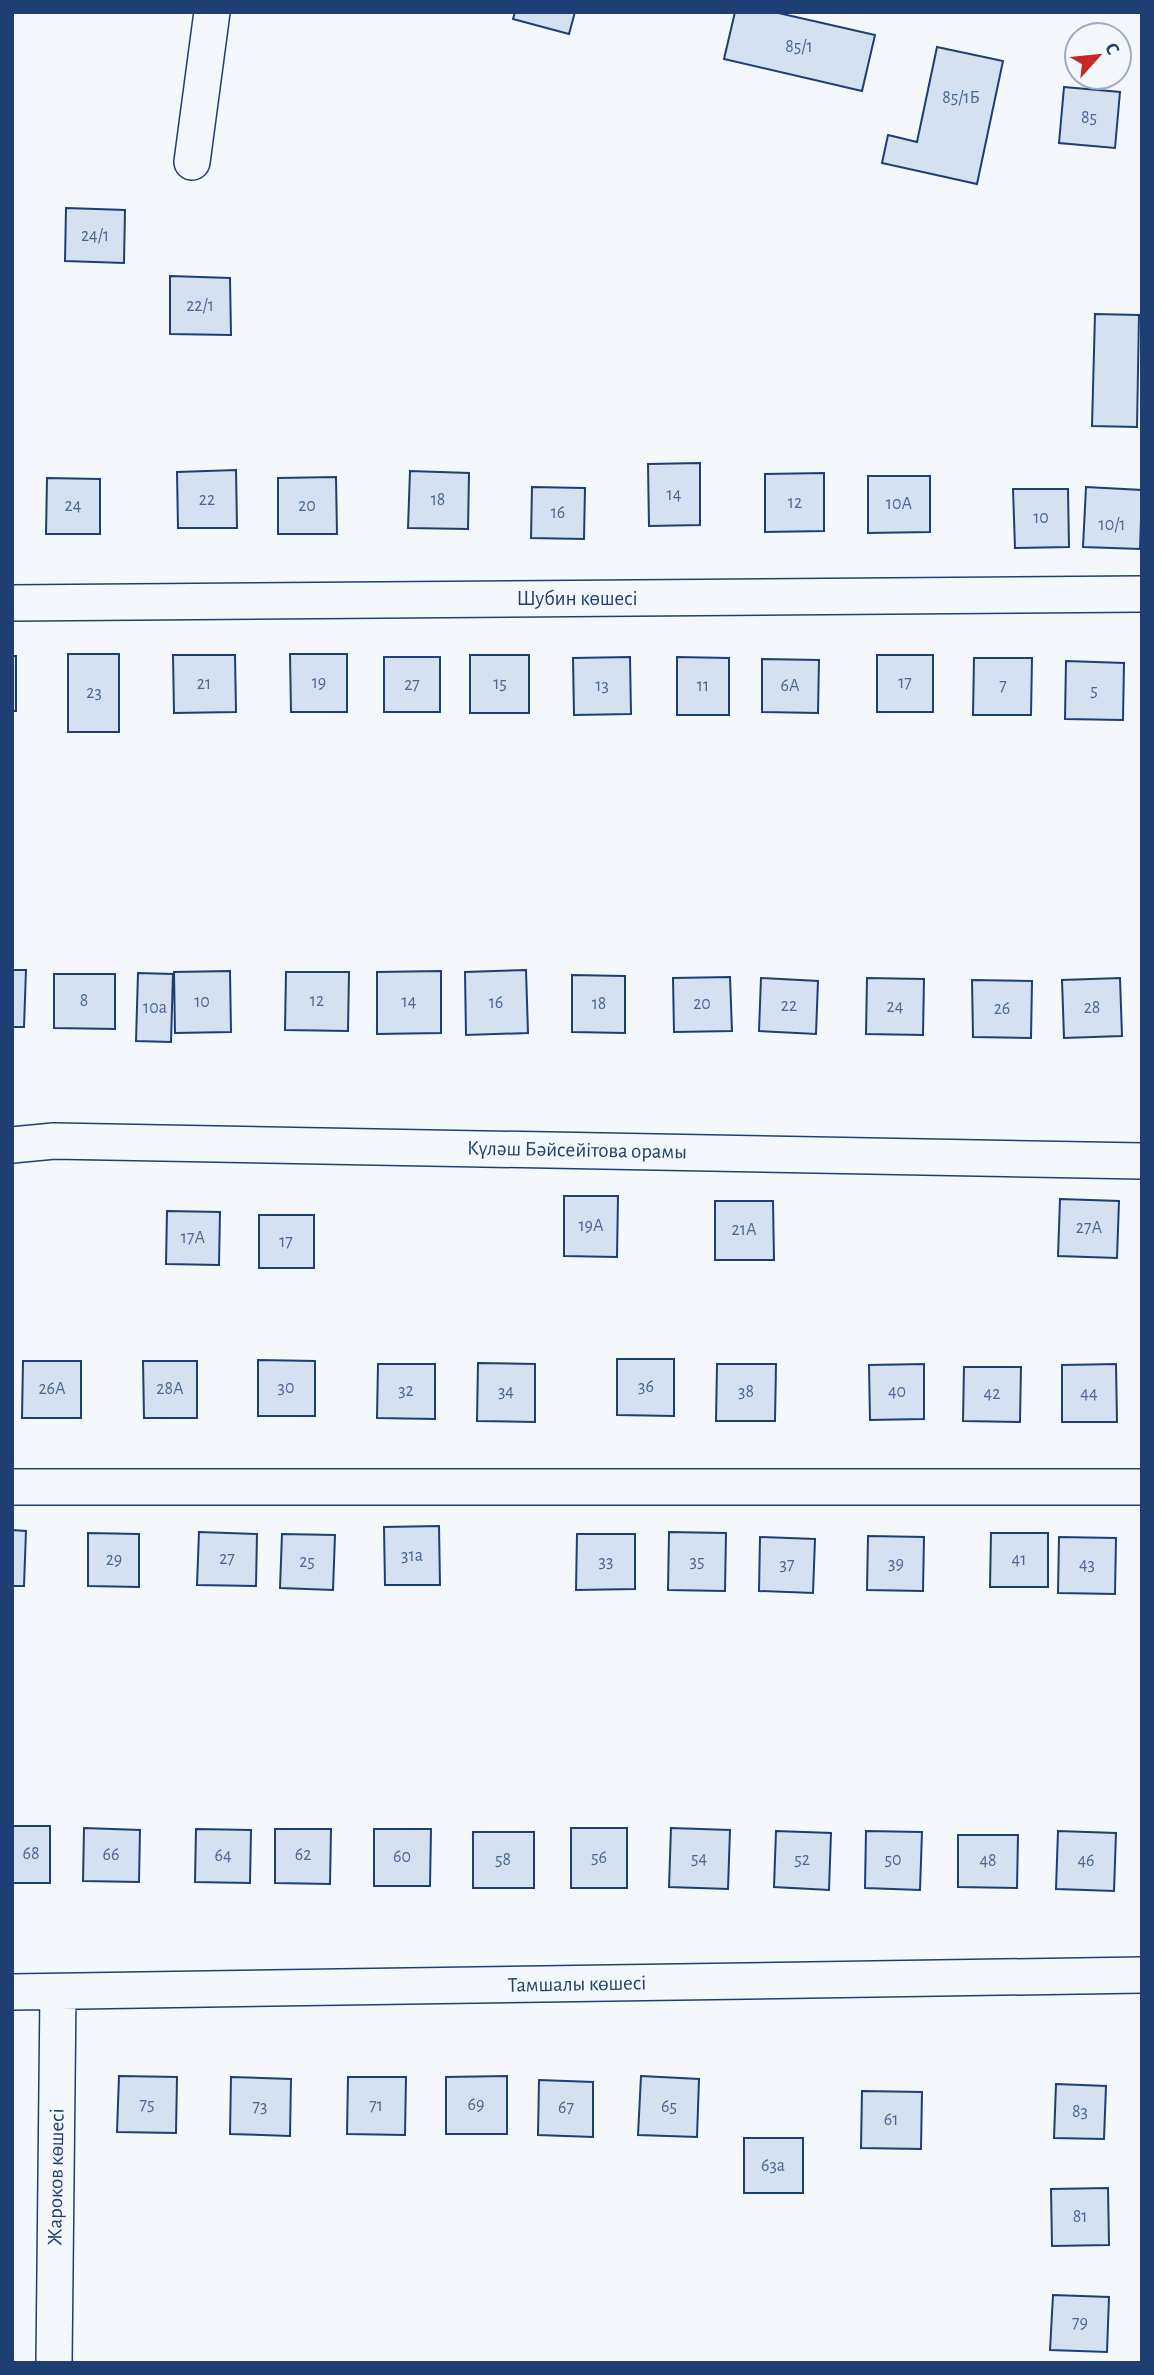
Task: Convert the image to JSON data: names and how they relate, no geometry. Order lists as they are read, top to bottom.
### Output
{
  "streets": {
    "street": [
      "Шубин көшесі",
      "Күләш Бәйсейітова орамы",
      "Тамшалы көшесі",
      "Жароков көшесі"
    ]
  },
  "crossings": [
    ["Тамшалы көшесі", "Жароков көшесі"]
  ],
  "house_numbers": [
    "85/1",
    "85/1Б",
    "85",
    "24/1",
    "22/1",
    "14",
    "22",
    "18",
    "12",
    "10А",
    "24",
    "20",
    "16",
    "10",
    "10/1",
    "19",
    "17",
    "21",
    "15",
    "27",
    "13",
    "11",
    "6А",
    "7",
    "5",
    "23",
    "8",
    "12",
    "10",
    "14",
    "16",
    "18",
    "20",
    "22",
    "24",
    "10а",
    "28",
    "26",
    "19А",
    "27А",
    "21А",
    "17А",
    "17",
    "36",
    "30",
    "26А",
    "28А",
    "32",
    "34",
    "38",
    "40",
    "42",
    "44",
    "31а",
    "27",
    "29",
    "41",
    "25",
    "33",
    "35",
    "39",
    "37",
    "43",
    "68",
    "66",
    "62",
    "64",
    "60",
    "56",
    "54",
    "58",
    "52",
    "50",
    "48",
    "46",
    "75",
    "69",
    "71",
    "73",
    "65",
    "67",
    "83",
    "61",
    "63а",
    "81",
    "79"
  ],
  "north": "top right"
}
